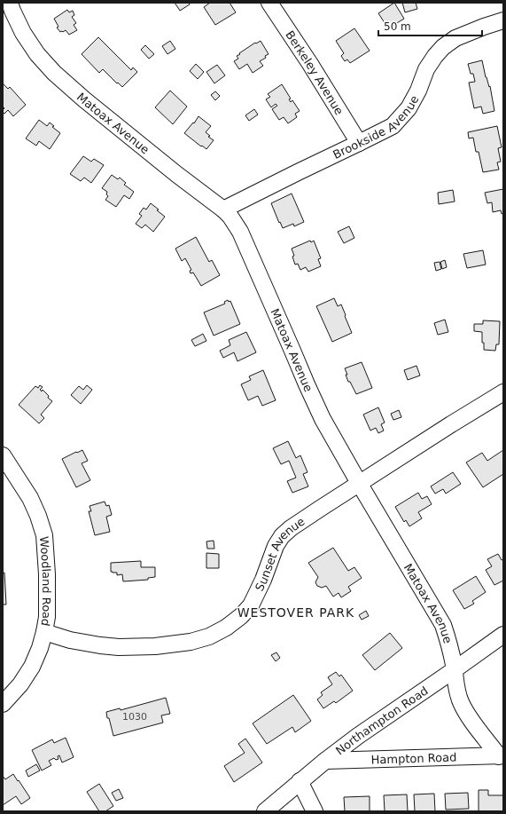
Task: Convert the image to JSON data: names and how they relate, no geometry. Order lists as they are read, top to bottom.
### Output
{
  "streets": {
    "street": [
      "Berkeley Avenue",
      "Matoax Avenue",
      "Brookside Avenue",
      "Sunset Avenue",
      "Woodland Road",
      "Northampton Road",
      "Hampton Road"
    ]
  },
  "crossings": [
    ["Berkeley Avenue", "Brookside Avenue"],
    ["Matoax Avenue", "Brookside Avenue"],
    ["Matoax Avenue", "Sunset Avenue"],
    ["Matoax Avenue", "Northampton Road"],
    ["Matoax Avenue", "Hampton Road"],
    ["Sunset Avenue", "Woodland Road"],
    ["Northampton Road", "Hampton Road"]
  ],
  "districts": ["WESTOVER PARK"],
  "house_numbers": ["1030"],
  "scale_bar": "50 m"
}
